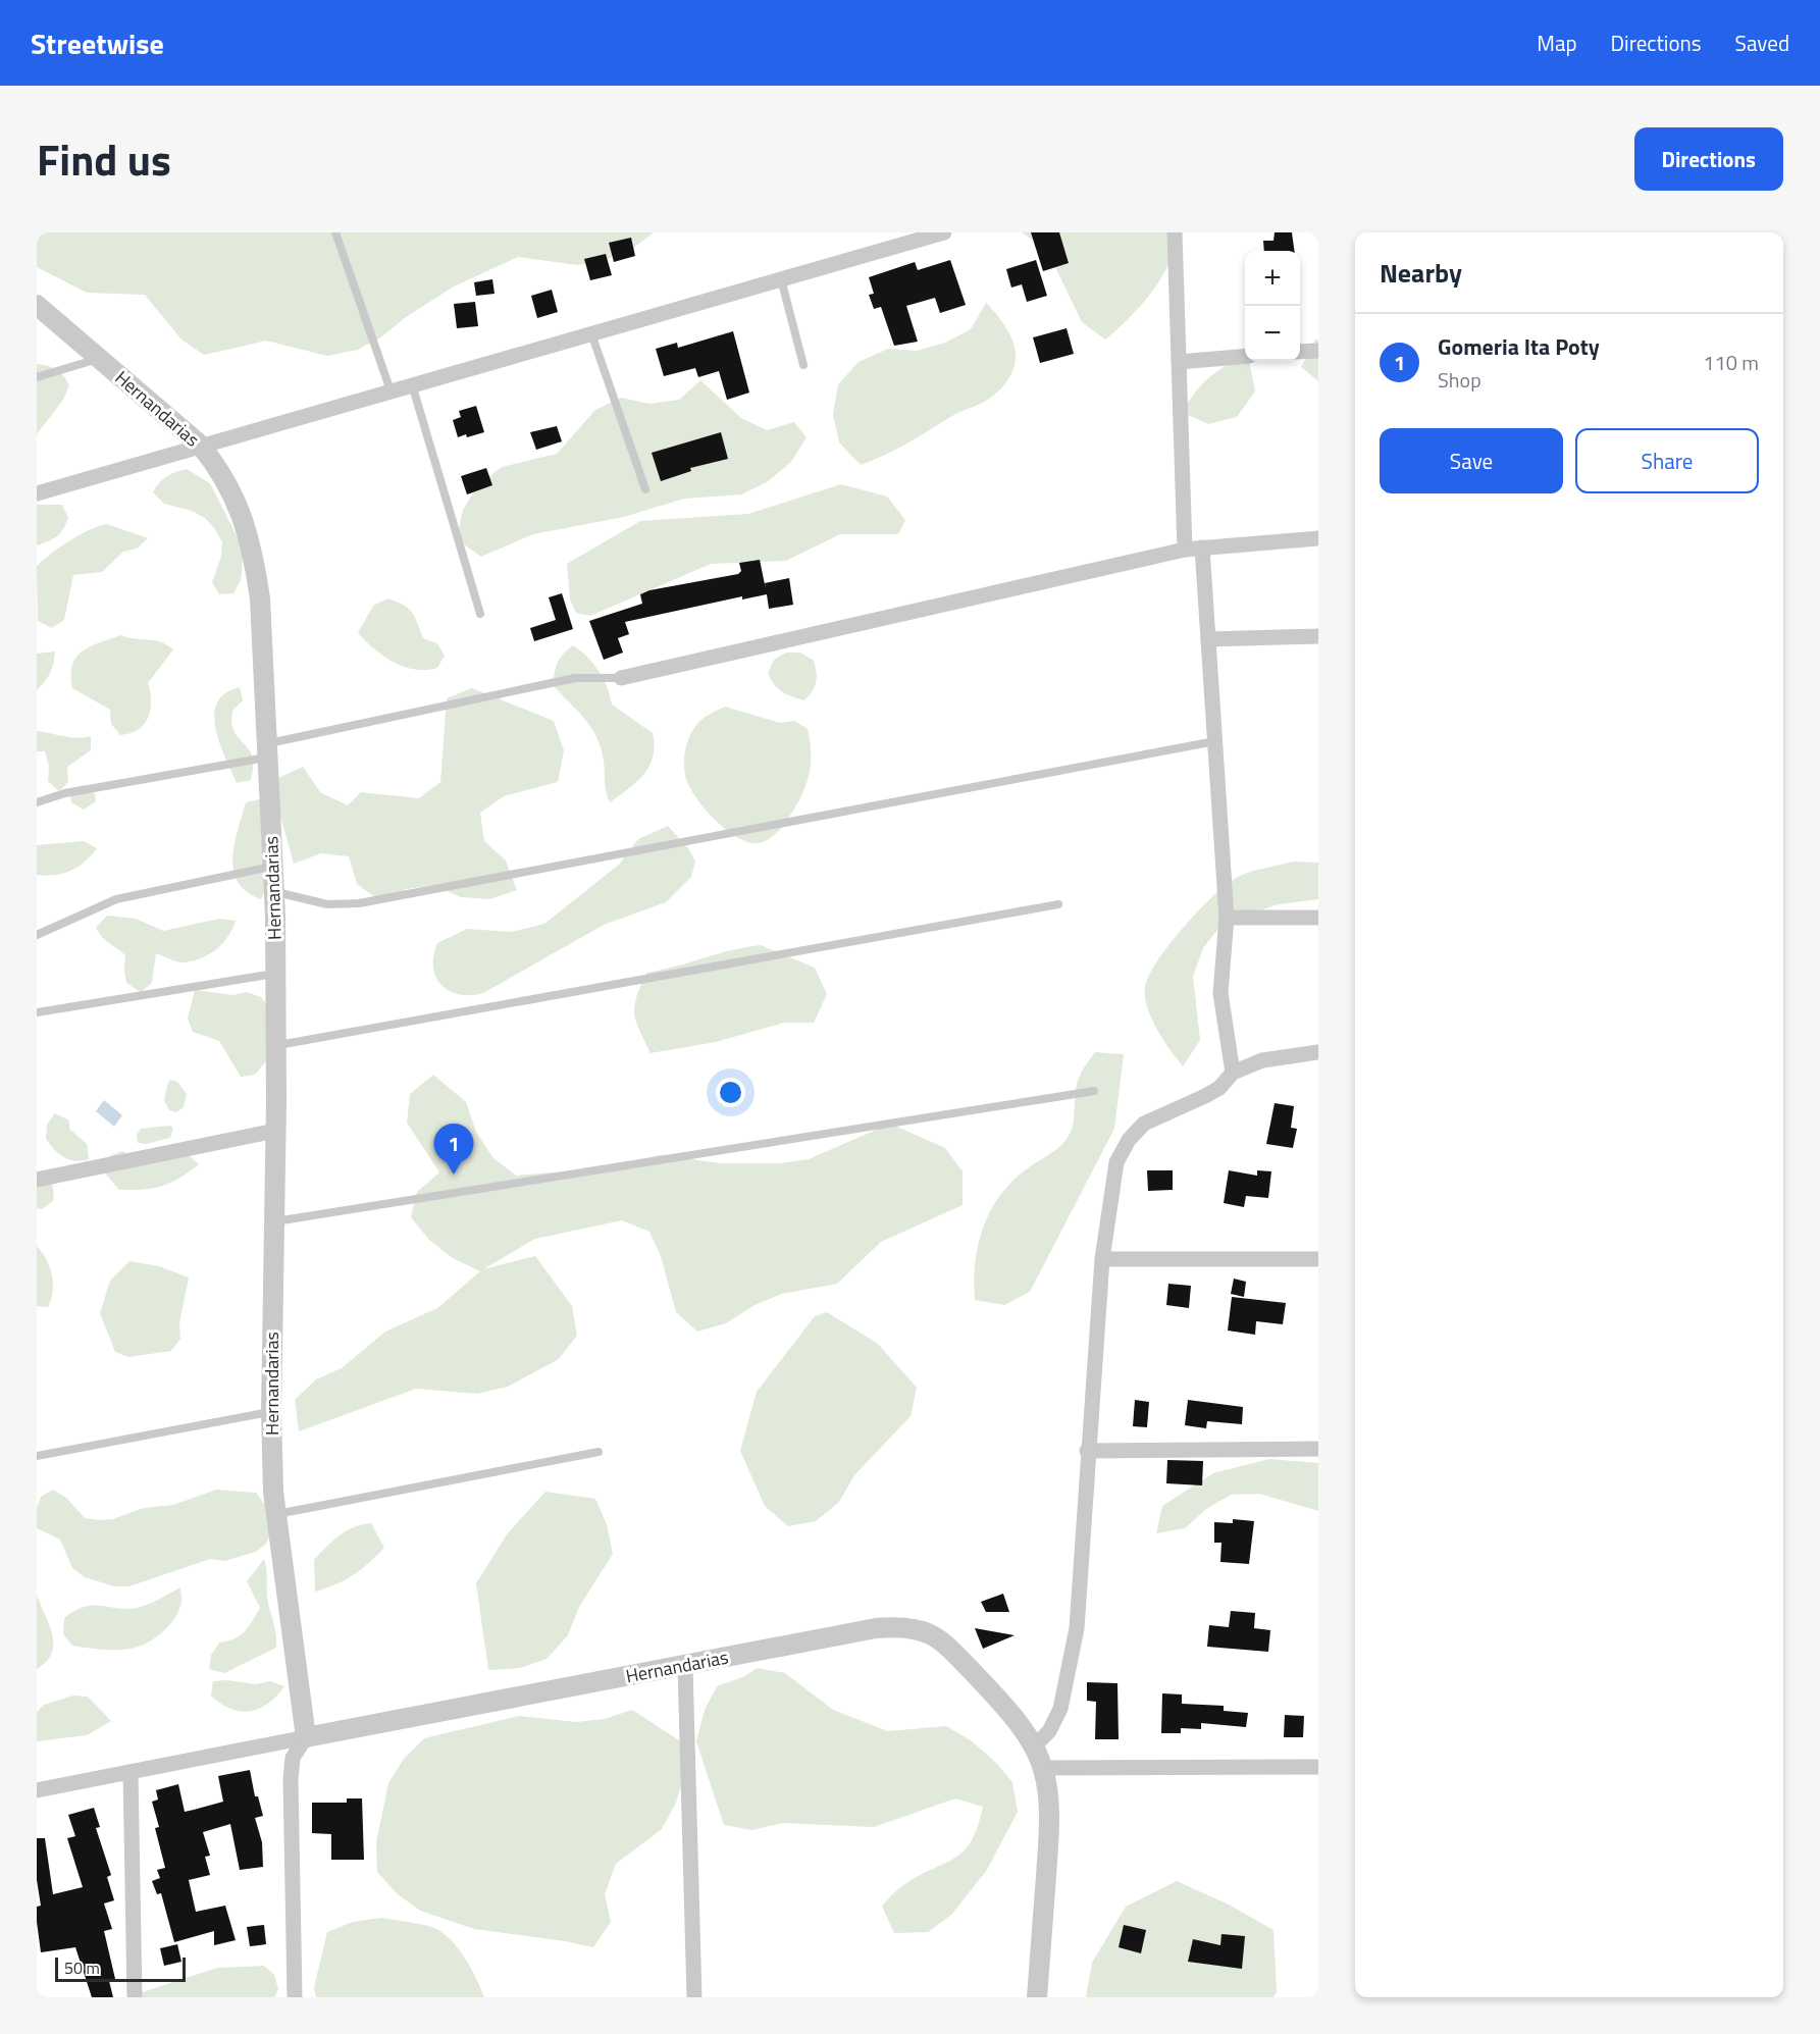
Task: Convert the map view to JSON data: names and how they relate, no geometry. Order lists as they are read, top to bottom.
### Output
{
  "streets": {
    "street": ["Hernandarias"]
  },
  "scale_bar": "50 m",
  "page": {
    "header": "Streetwise",
    "nav": ["Map", "Directions", "Saved"],
    "title": "Find us",
    "buttons": [
      "Directions",
      ["Save", "Share"]
    ],
    "heading": "Nearby",
    "map_buttons": ["+", "−"],
    "list": [
      {
        "mark": "1",
        "name": "Gomeria Ita Poty",
        "note": "Shop",
        "value": "110 m"
      }
    ],
    "pins": "1",
    "scale": "50 m"
  }
}
